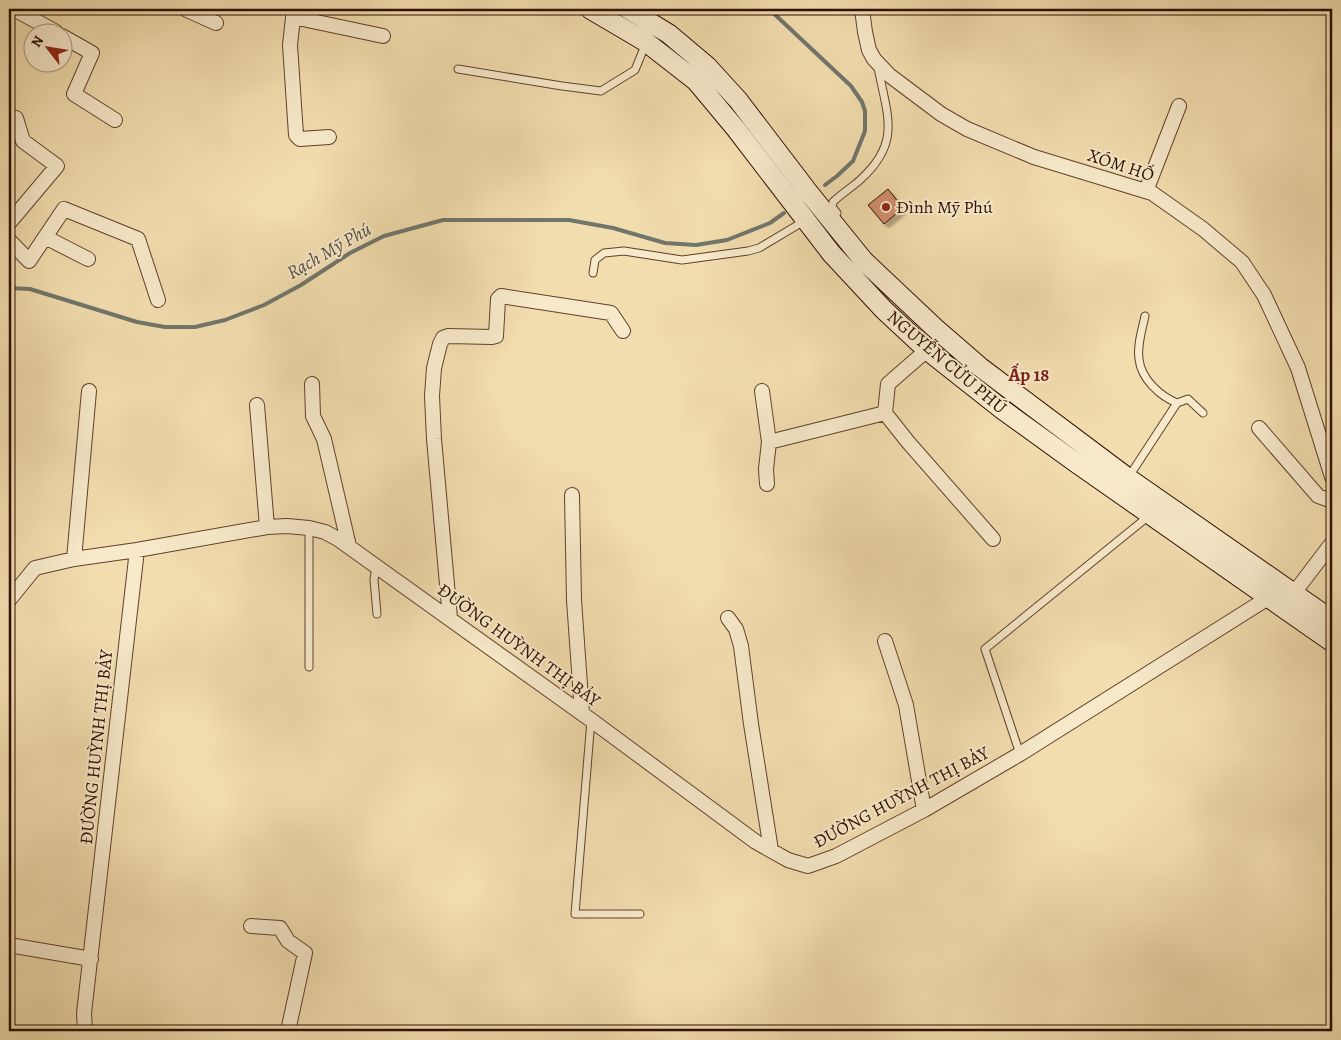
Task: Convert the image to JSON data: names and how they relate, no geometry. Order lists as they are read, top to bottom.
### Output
{
  "streets": {
    "main road": ["NGUYỄN CỬU PHÚ"],
    "street": ["XÓM HỐ", "ĐƯỜNG HUỲNH THỊ BẢY"]
  },
  "crossings": [
    ["NGUYỄN CỬU PHÚ", "ĐƯỜNG HUỲNH THỊ BẢY"]
  ],
  "districts": ["Ấp 18"],
  "water": ["Rạch Mỹ Phú"],
  "places": ["Đình Mỹ Phú"],
  "north": "top left"
}
